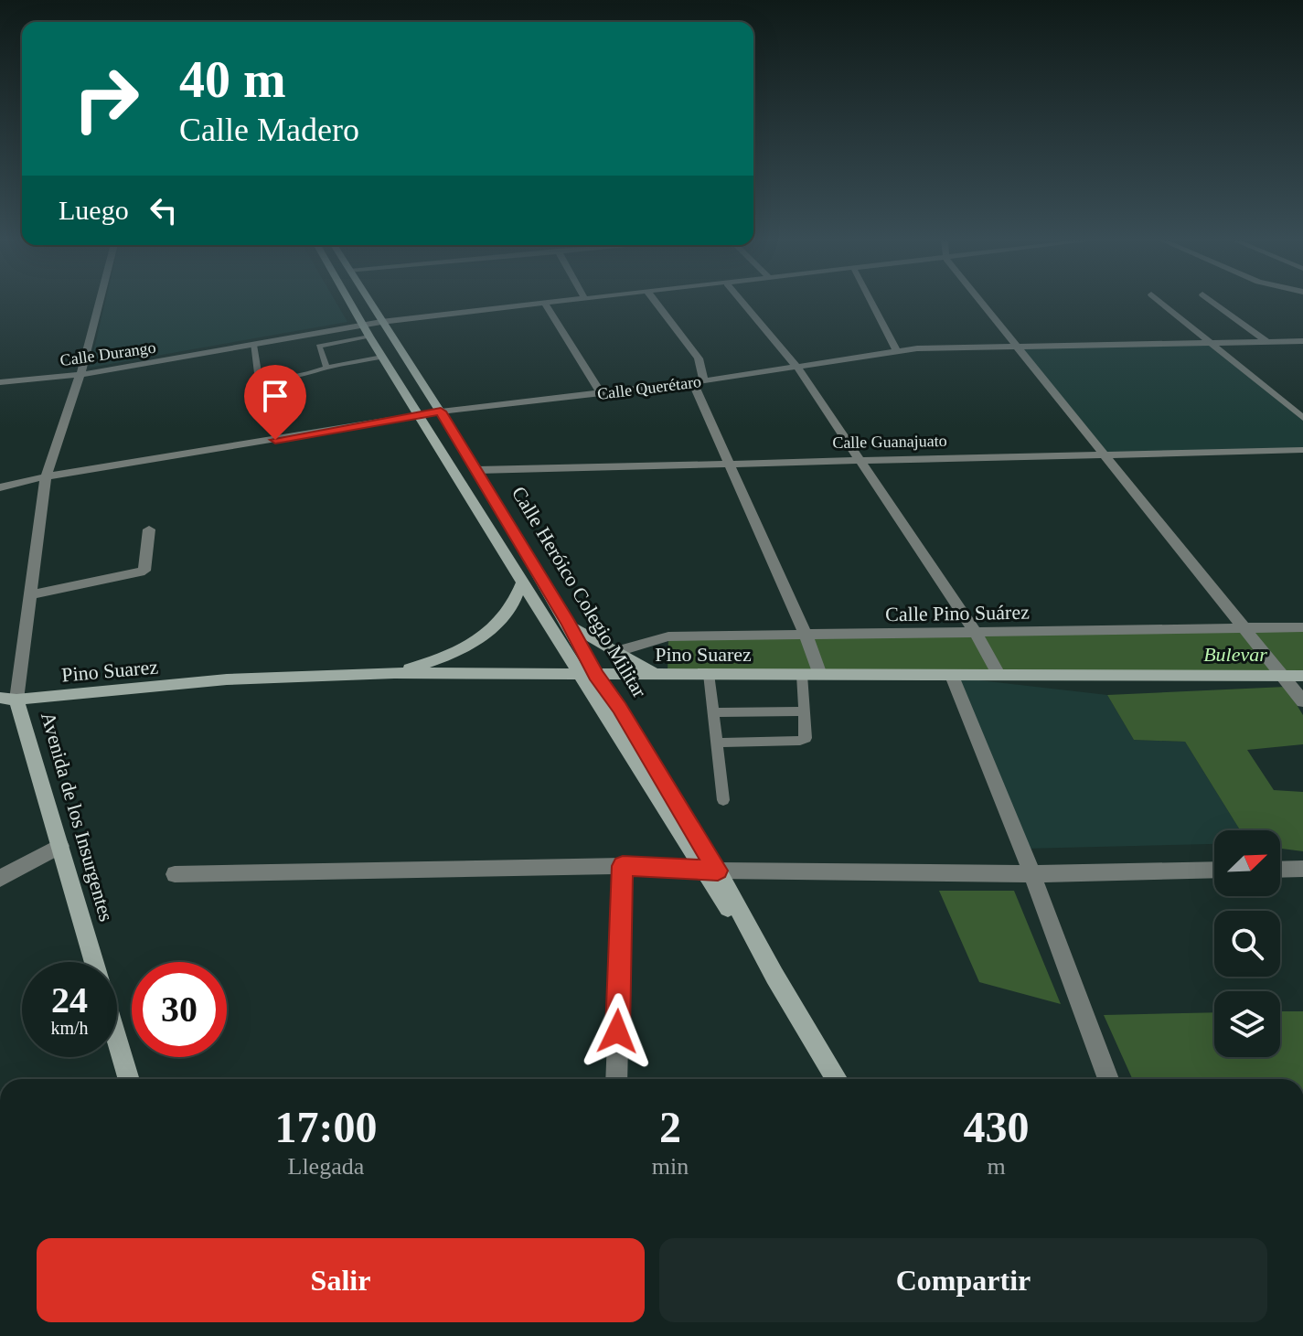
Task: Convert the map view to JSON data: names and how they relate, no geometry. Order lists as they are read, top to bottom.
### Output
{
  "streets": {
    "main road": ["Calle Heróico Colegio Militar", "Pino Suarez", "Avenida de los Insurgentes"],
    "street": [
      "Calle Durango",
      "Calle Querétaro",
      "Calle Guanajuato",
      "Calle Pino Suárez"
    ]
  },
  "crossings": [
    ["Calle Durango", "Calle Heróico Colegio Militar"],
    ["Calle Durango", "Avenida de los Insurgentes"],
    ["Calle Querétaro", "Calle Heróico Colegio Militar"],
    ["Calle Querétaro", "Avenida de los Insurgentes"],
    ["Calle Guanajuato", "Calle Heróico Colegio Militar"],
    ["Calle Heróico Colegio Militar", "Pino Suarez"],
    ["Pino Suarez", "Avenida de los Insurgentes"]
  ],
  "parks": ["Bulevar"],
  "north": "top right",
  "page": {
    "turn": ["40 m", "Calle Madero"],
    "then": "Luego",
    "speed": "24 km/h",
    "limit": "30",
    "eta": [
      "17:00",
      "Llegada",
      "2",
      "min",
      "430",
      "m"
    ],
    "buttons": ["Salir", "Compartir"]
  }
}
